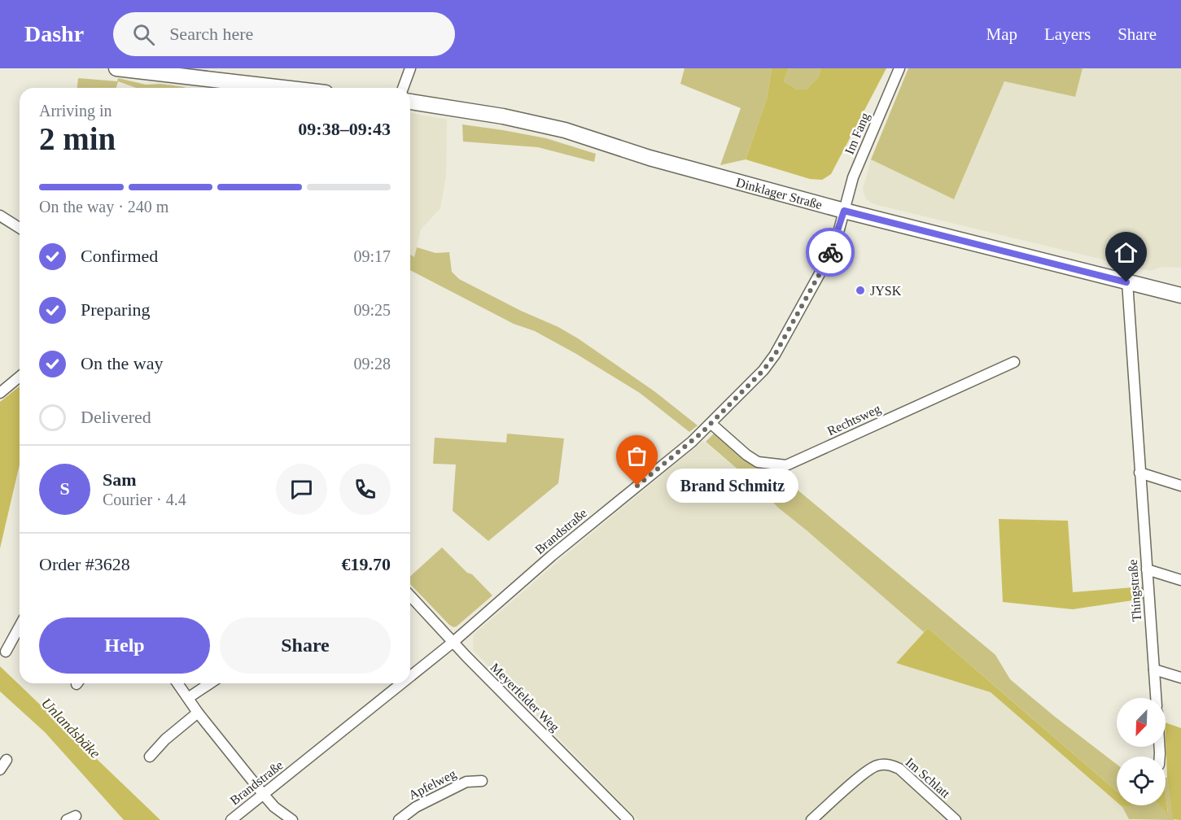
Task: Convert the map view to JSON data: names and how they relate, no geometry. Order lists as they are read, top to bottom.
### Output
{
  "streets": {
    "main road": ["Dinklager Straße"],
    "street": [
      "Im Fang",
      "Rechtsweg",
      "Brandstraße",
      "Thingstraße",
      "Meyerfelder Weg",
      "Im Schlatt",
      "Apfelweg"
    ]
  },
  "crossings": [
    ["Im Fang", "Dinklager Straße"],
    ["Im Fang", "Brandstraße"],
    ["Dinklager Straße", "Brandstraße"],
    ["Dinklager Straße", "Thingstraße"],
    ["Rechtsweg", "Brandstraße"],
    ["Brandstraße", "Meyerfelder Weg"]
  ],
  "water": ["Unlandsbäke"],
  "places": ["JYSK", "Brand Schmitz"],
  "north": "bottom left",
  "page": {
    "header": "Dashr",
    "search": "Search here",
    "nav": ["Map", "Layers", "Share"],
    "heading": ["2 min", "Arriving in", "09:38–09:43"],
    "panel": [
      "Sam",
      "Courier · 4.4",
      "Order #3628",
      "€19.70"
    ],
    "bar": "On the way · 240 m",
    "list": [
      ["Confirmed", "09:17"],
      ["Preparing", "09:25"],
      ["On the way", "09:28"],
      "Delivered"
    ],
    "round": "S",
    "bubble": "Brand Schmitz",
    "buttons": ["Help", "Share"]
  }
}
